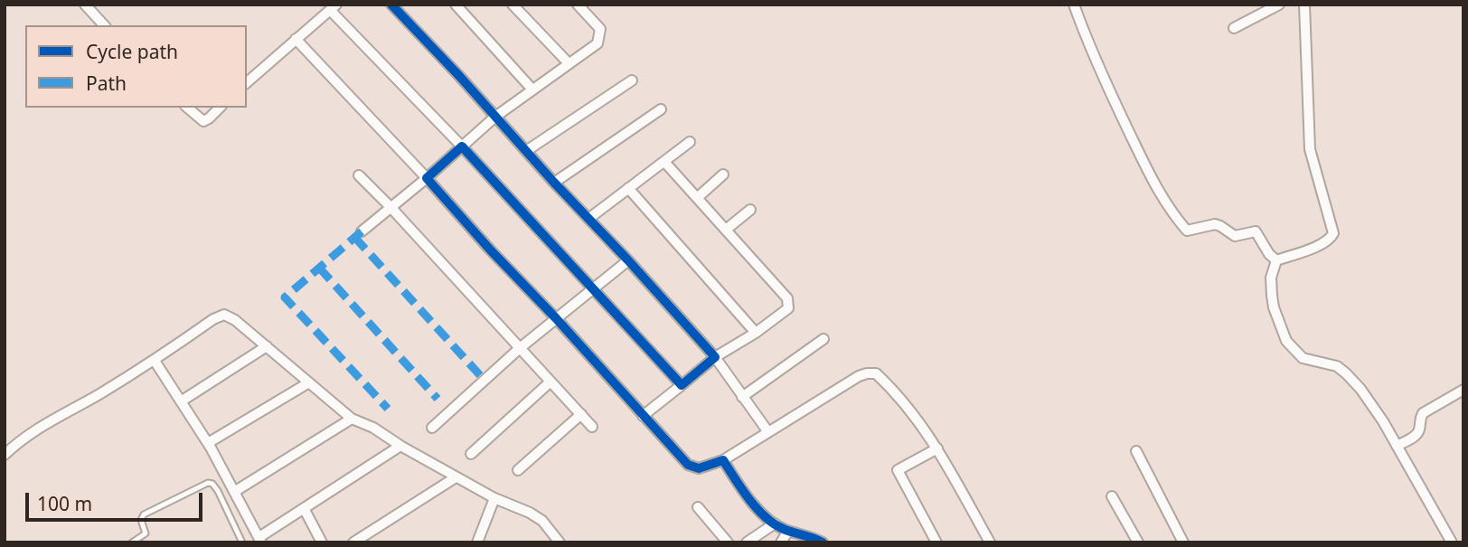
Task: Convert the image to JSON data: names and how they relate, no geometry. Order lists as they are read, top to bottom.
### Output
{
  "legend": ["Cycle path", "Path"],
  "scale_bar": "100 m"
}
